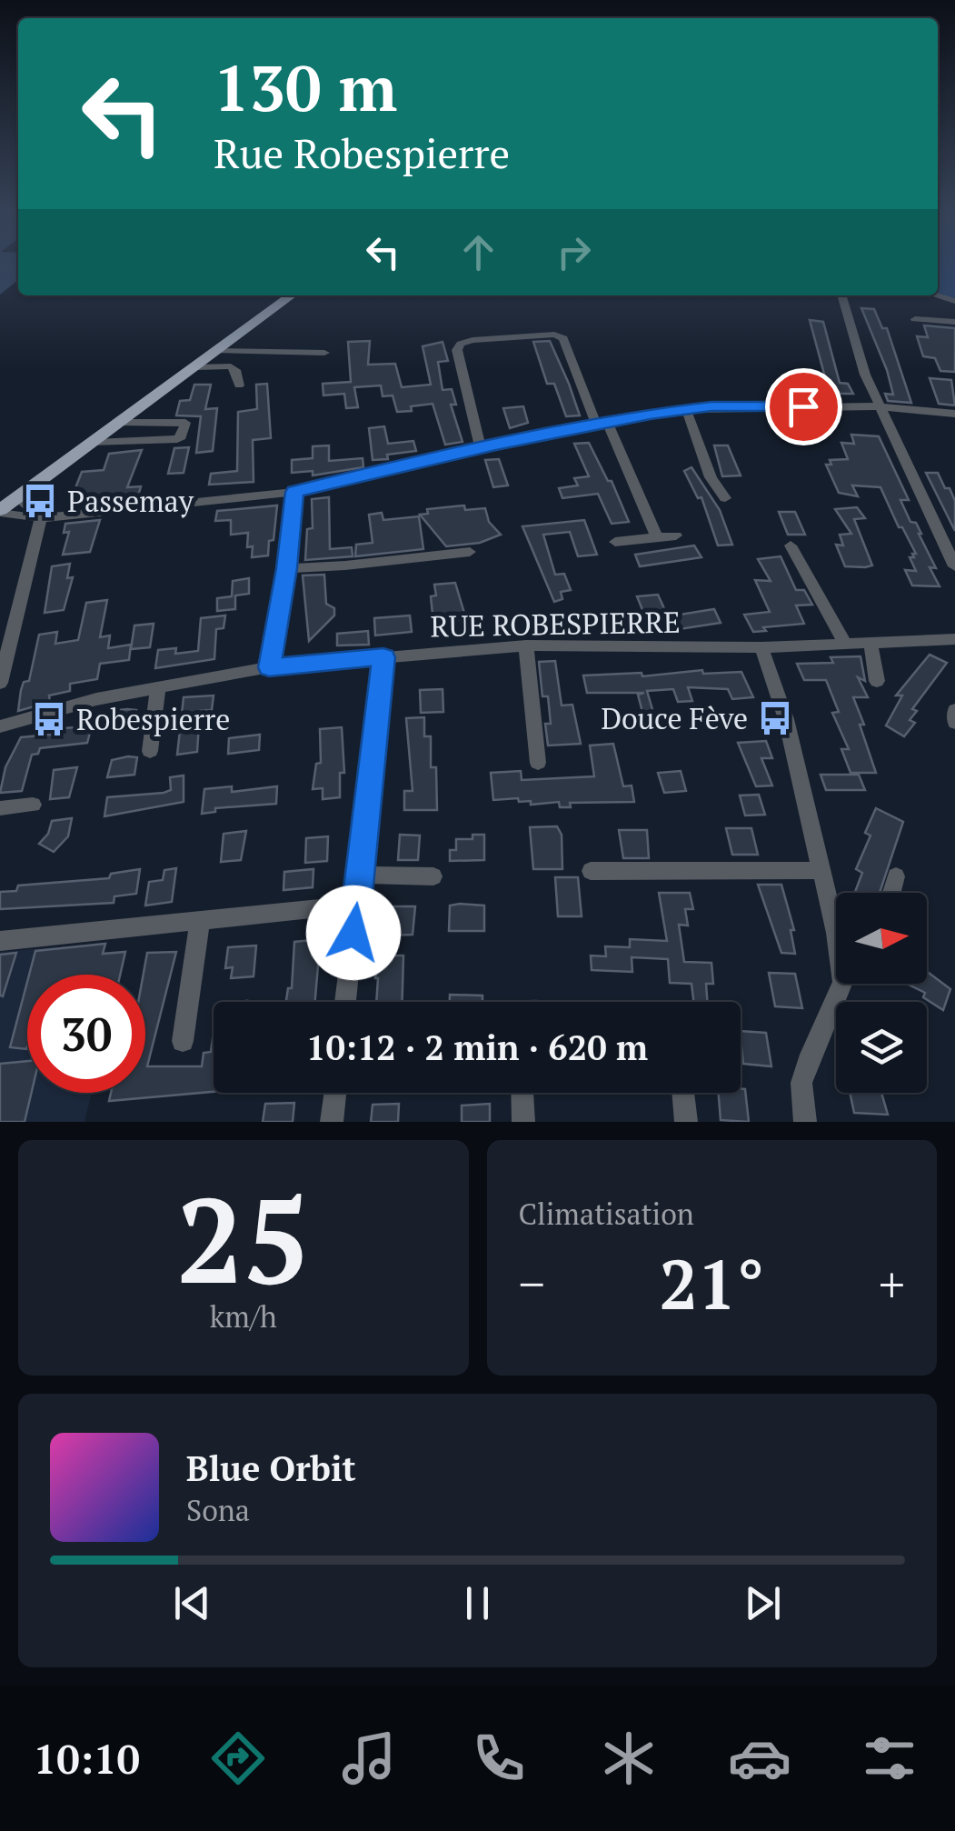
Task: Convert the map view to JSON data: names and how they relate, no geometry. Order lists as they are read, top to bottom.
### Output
{
  "streets": {
    "street": ["RUE ROBESPIERRE"]
  },
  "places": {
    "bus stop": ["Passemay", "Douce Fève", "Robespierre"]
  },
  "north": "right",
  "page": {
    "turn": ["130 m", "Rue Robespierre"],
    "limit": "30",
    "trip": "10:12 · 2 min · 620 m",
    "tile": [
      ["25", "km/h"],
      "Climatisation"
    ],
    "heat": ["−", "21°", "+"],
    "song": ["Blue Orbit", "Sona"],
    "tabs": "10:10"
  }
}
